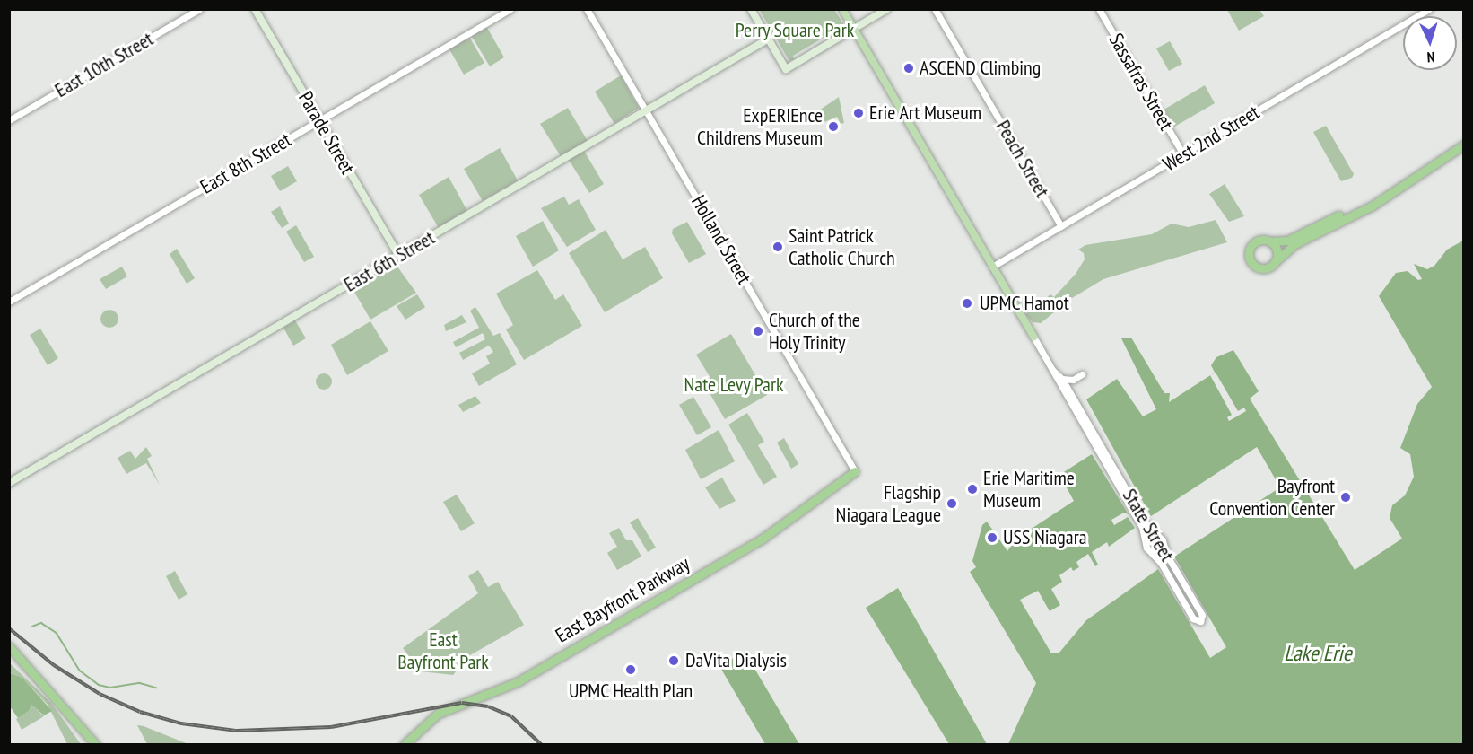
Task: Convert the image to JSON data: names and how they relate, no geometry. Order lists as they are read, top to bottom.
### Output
{
  "streets": {
    "highway": ["East Bayfront Parkway"],
    "main road": ["Parade Street", "East 6th Street", "State Street"],
    "street": [
      "East 10th Street",
      "Sassafras Street",
      "West 2nd Street",
      "Peach Street",
      "East 8th Street",
      "Holland Street"
    ]
  },
  "crossings": [
    ["Sassafras Street", "West 2nd Street"],
    ["Parade Street", "East 8th Street"],
    ["Parade Street", "East 6th Street"],
    ["West 2nd Street", "Peach Street"],
    ["West 2nd Street", "State Street"],
    ["Holland Street", "East 6th Street"],
    ["Holland Street", "East Bayfront Parkway"]
  ],
  "water": ["Lake Erie"],
  "parks": ["Perry Square Park", "Nate Levy Park", "East Bayfront Park"],
  "places": [
    "ASCEND Climbing",
    "Erie Art Museum",
    "ExpERIEnce Childrens Museum",
    "Saint Patrick Catholic Church",
    "UPMC Hamot",
    "Church of the Holy Trinity",
    "Erie Maritime Museum",
    "Bayfront Convention Center",
    "Flagship Niagara League",
    "USS Niagara",
    "DaVita Dialysis",
    "UPMC Health Plan"
  ],
  "north": "bottom"
}
